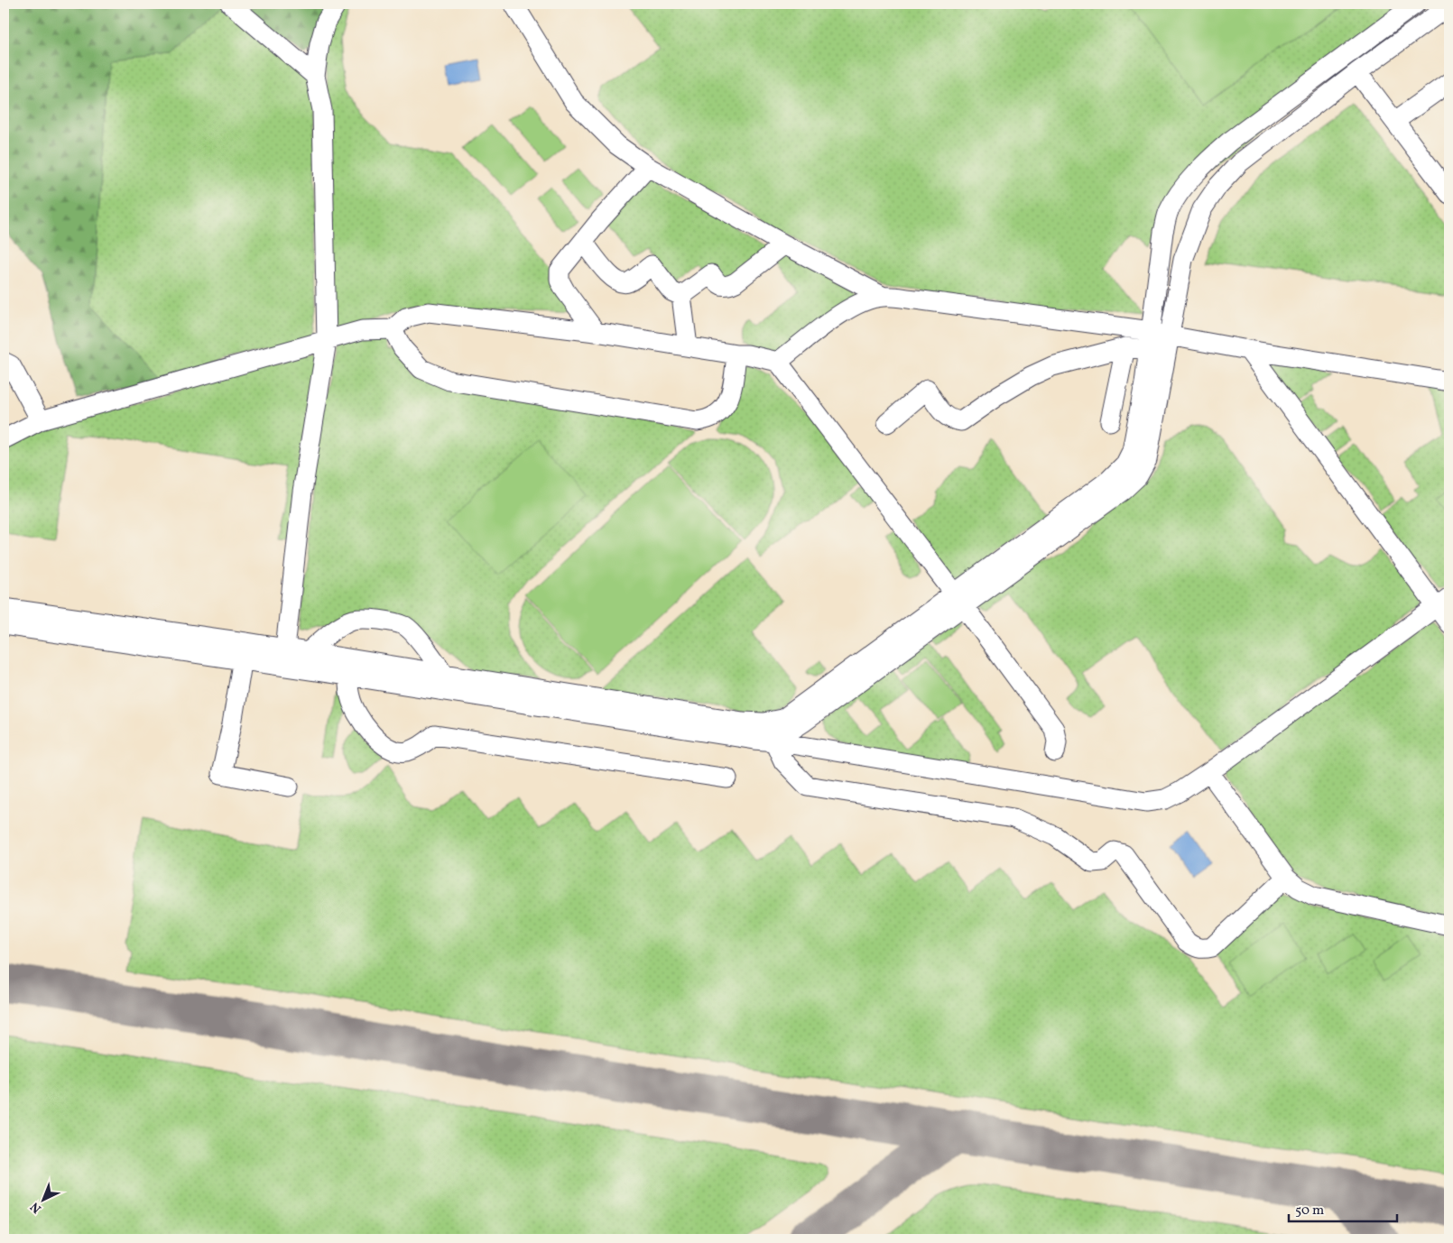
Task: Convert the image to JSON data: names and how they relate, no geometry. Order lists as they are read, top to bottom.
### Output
{
  "scale_bar": "50 m",
  "north": "bottom left"
}
